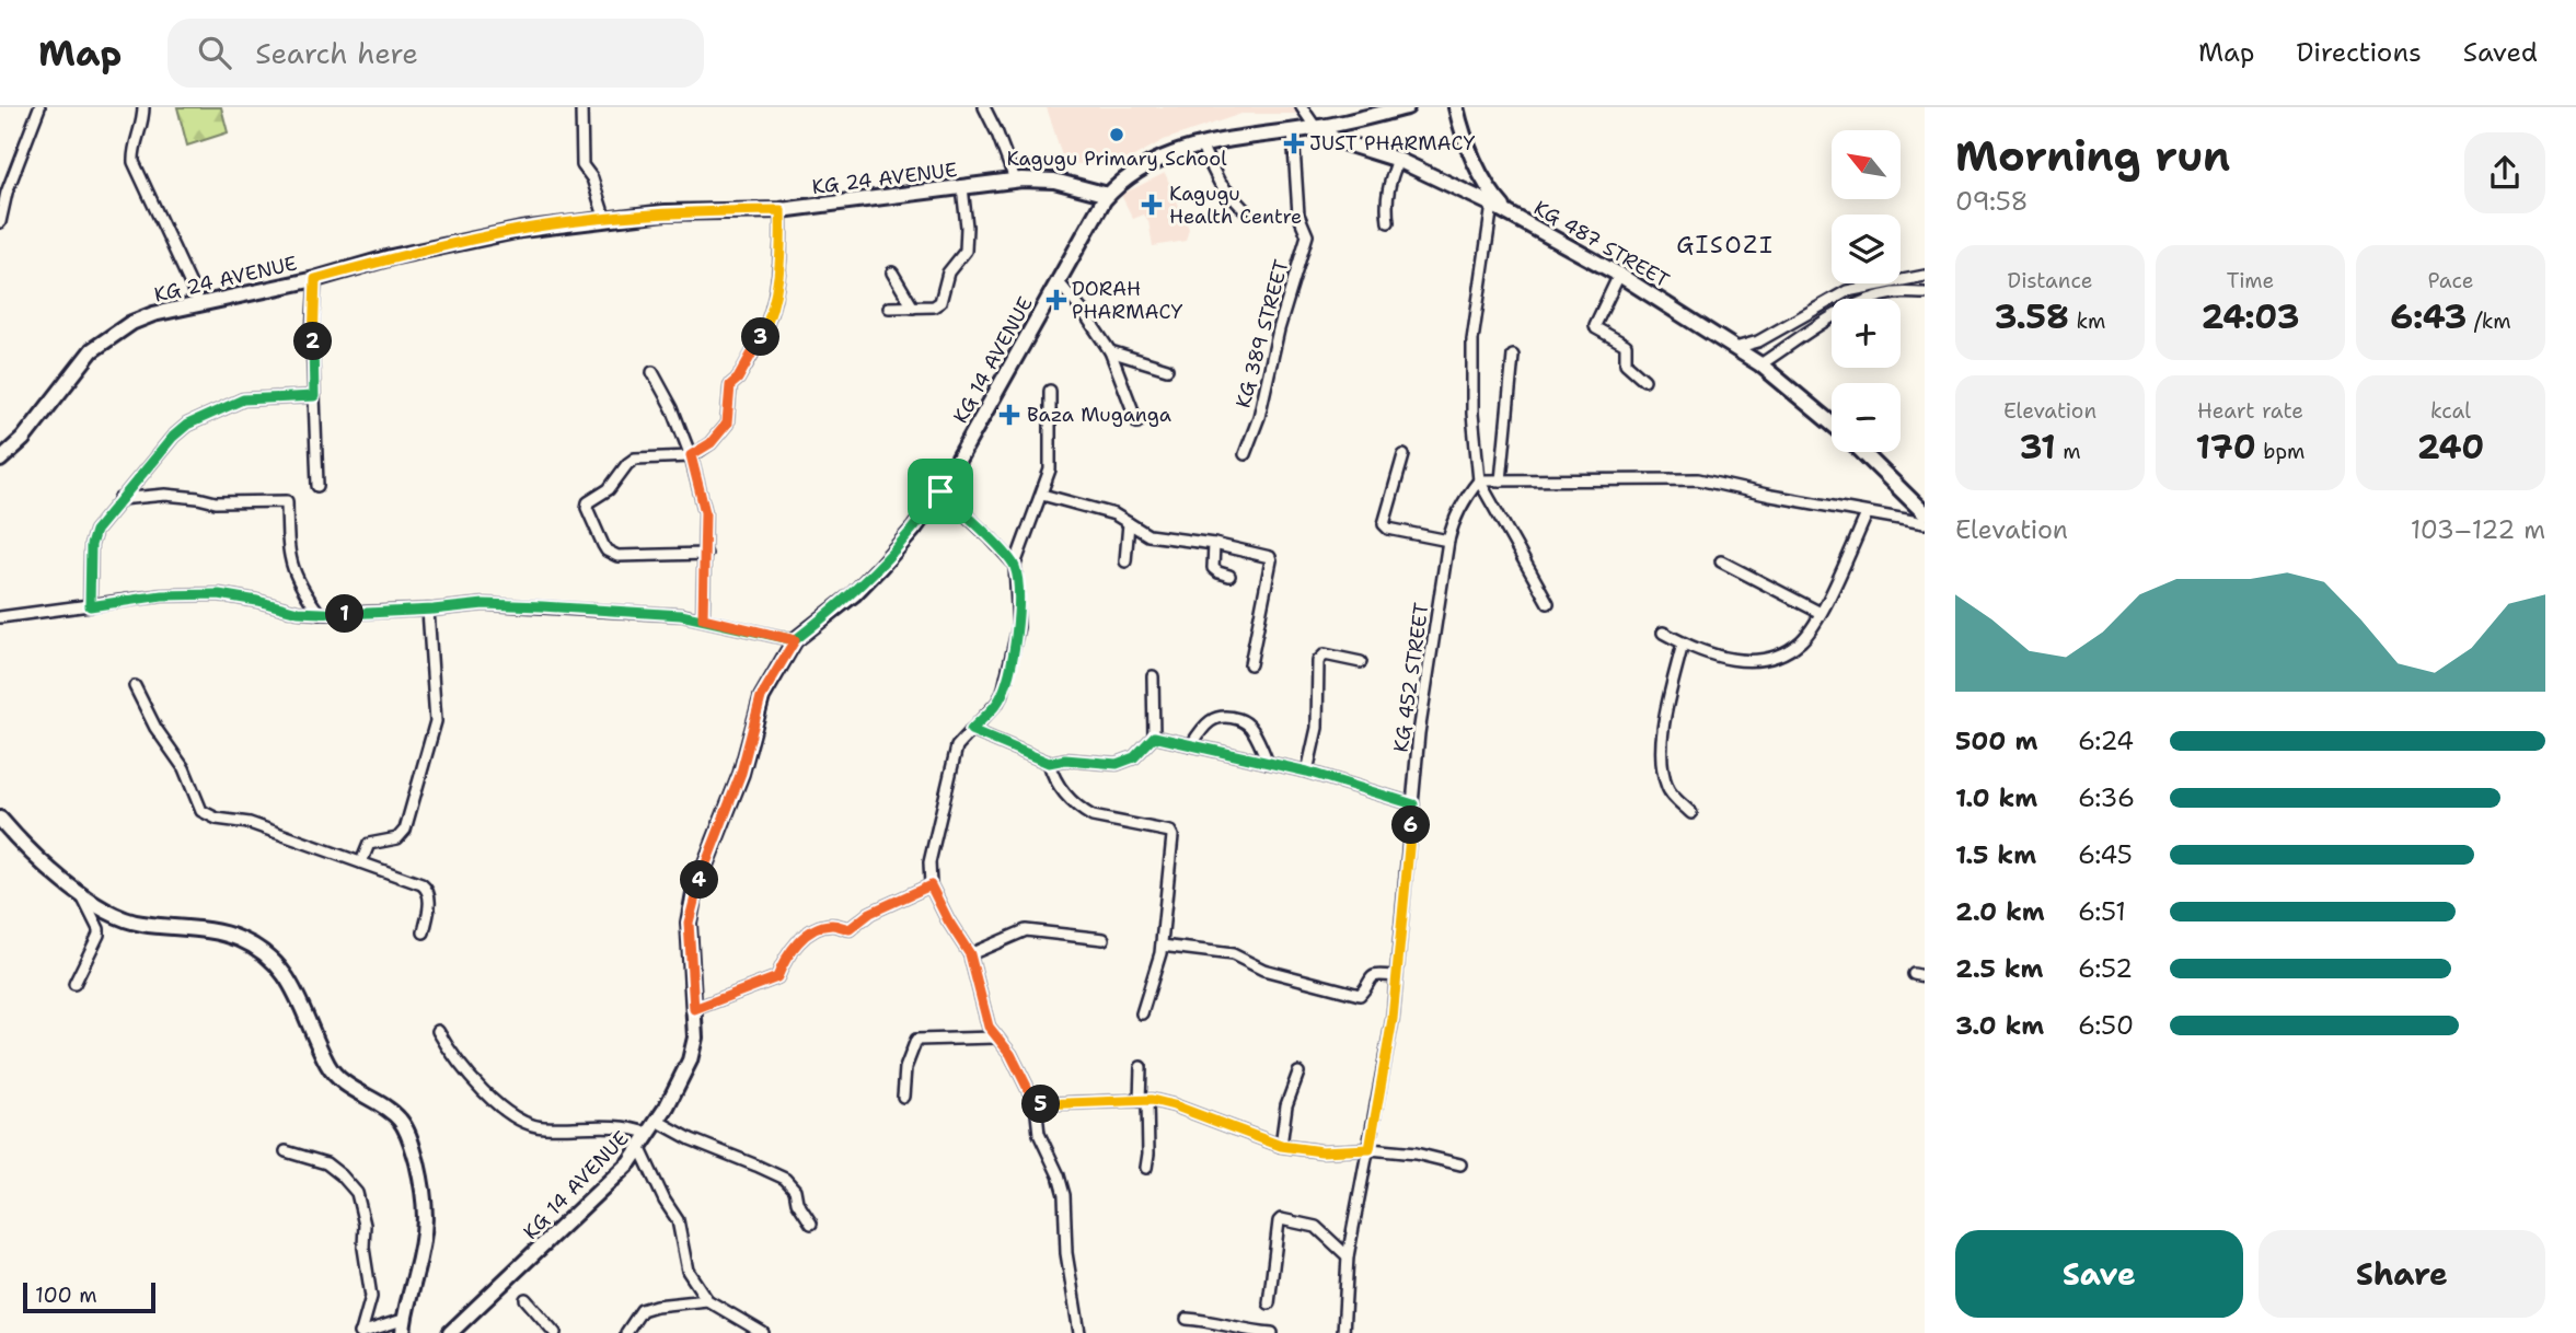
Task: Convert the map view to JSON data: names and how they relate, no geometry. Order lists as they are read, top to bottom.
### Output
{
  "streets": {
    "main road": ["KG 24 AVENUE", "KG 487 STREET", "KG 14 AVENUE"],
    "street": ["KG 389 STREET", "KG 452 STREET"]
  },
  "crossings": [
    ["KG 24 AVENUE", "KG 14 AVENUE"],
    ["KG 487 STREET", "KG 14 AVENUE"],
    ["KG 389 STREET", "KG 14 AVENUE"]
  ],
  "districts": ["GISOZI"],
  "places": {
    "other": ["Kagugu Primary School"],
    "health": [
      "JUST PHARMACY",
      "Kagugu Health Centre",
      "DORAH PHARMACY",
      "Baza Muganga"
    ]
  },
  "scale_bar": "100 m",
  "north": "top left",
  "page": {
    "header": "Map",
    "search": "Search here",
    "nav": ["Map", "Directions", "Saved"],
    "heading": ["Morning run", "09:58"],
    "map_buttons": ["+", "−"],
    "stats": [
      ["Distance", "3.58 km"],
      ["Time", "24:03"],
      ["Pace", "6:43 /km"],
      ["Elevation", "31 m"],
      ["Heart rate", "170 bpm"],
      ["kcal", "240"]
    ],
    "pins": [
      "3",
      "2",
      "1",
      "6",
      "4",
      "5"
    ],
    "chart": ["Elevation", "103–122 m"],
    "list": [
      {
        "name": "500 m",
        "note": "6:24"
      },
      {
        "name": "1.0 km",
        "note": "6:36"
      },
      {
        "name": "1.5 km",
        "note": "6:45"
      },
      {
        "name": "2.0 km",
        "note": "6:51"
      },
      {
        "name": "2.5 km",
        "note": "6:52"
      },
      {
        "name": "3.0 km",
        "note": "6:50"
      }
    ],
    "buttons": ["Save", "Share"],
    "scale": "100 m"
  }
}
